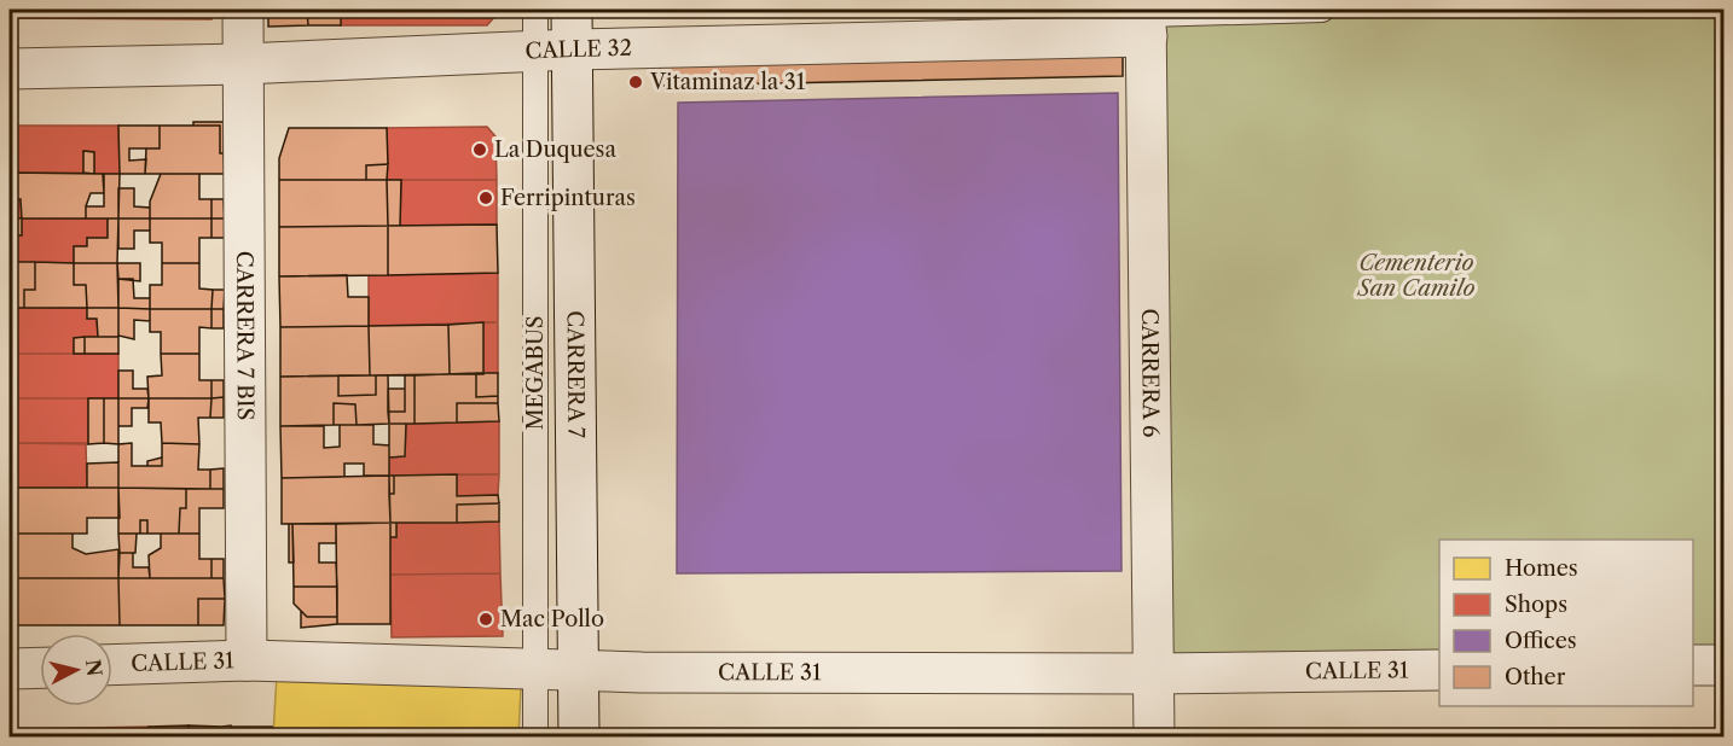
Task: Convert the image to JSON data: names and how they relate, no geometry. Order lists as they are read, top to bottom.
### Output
{
  "streets": {
    "street": [
      "CALLE 32",
      "CARRERA 7 BIS",
      "CARRERA 7",
      "CARRERA 6",
      "CALLE 31"
    ],
    "lane": ["MEGABUS"]
  },
  "crossings": [
    ["CALLE 32", "CARRERA 7 BIS"],
    ["CALLE 32", "MEGABUS"],
    ["CALLE 32", "CARRERA 7"],
    ["CALLE 32", "CARRERA 6"],
    ["CARRERA 7 BIS", "CALLE 31"],
    ["MEGABUS", "CARRERA 7"],
    ["MEGABUS", "CALLE 31"],
    ["CARRERA 7", "CALLE 31"],
    ["CARRERA 6", "CALLE 31"]
  ],
  "parks": ["Cementerio San Camilo"],
  "places": [
    "Vitaminaz la 31",
    "La Duquesa",
    "Ferripinturas",
    "Mac Pollo"
  ],
  "legend": [
    "Homes",
    "Shops",
    "Offices",
    "Other"
  ],
  "north": "right"
}
